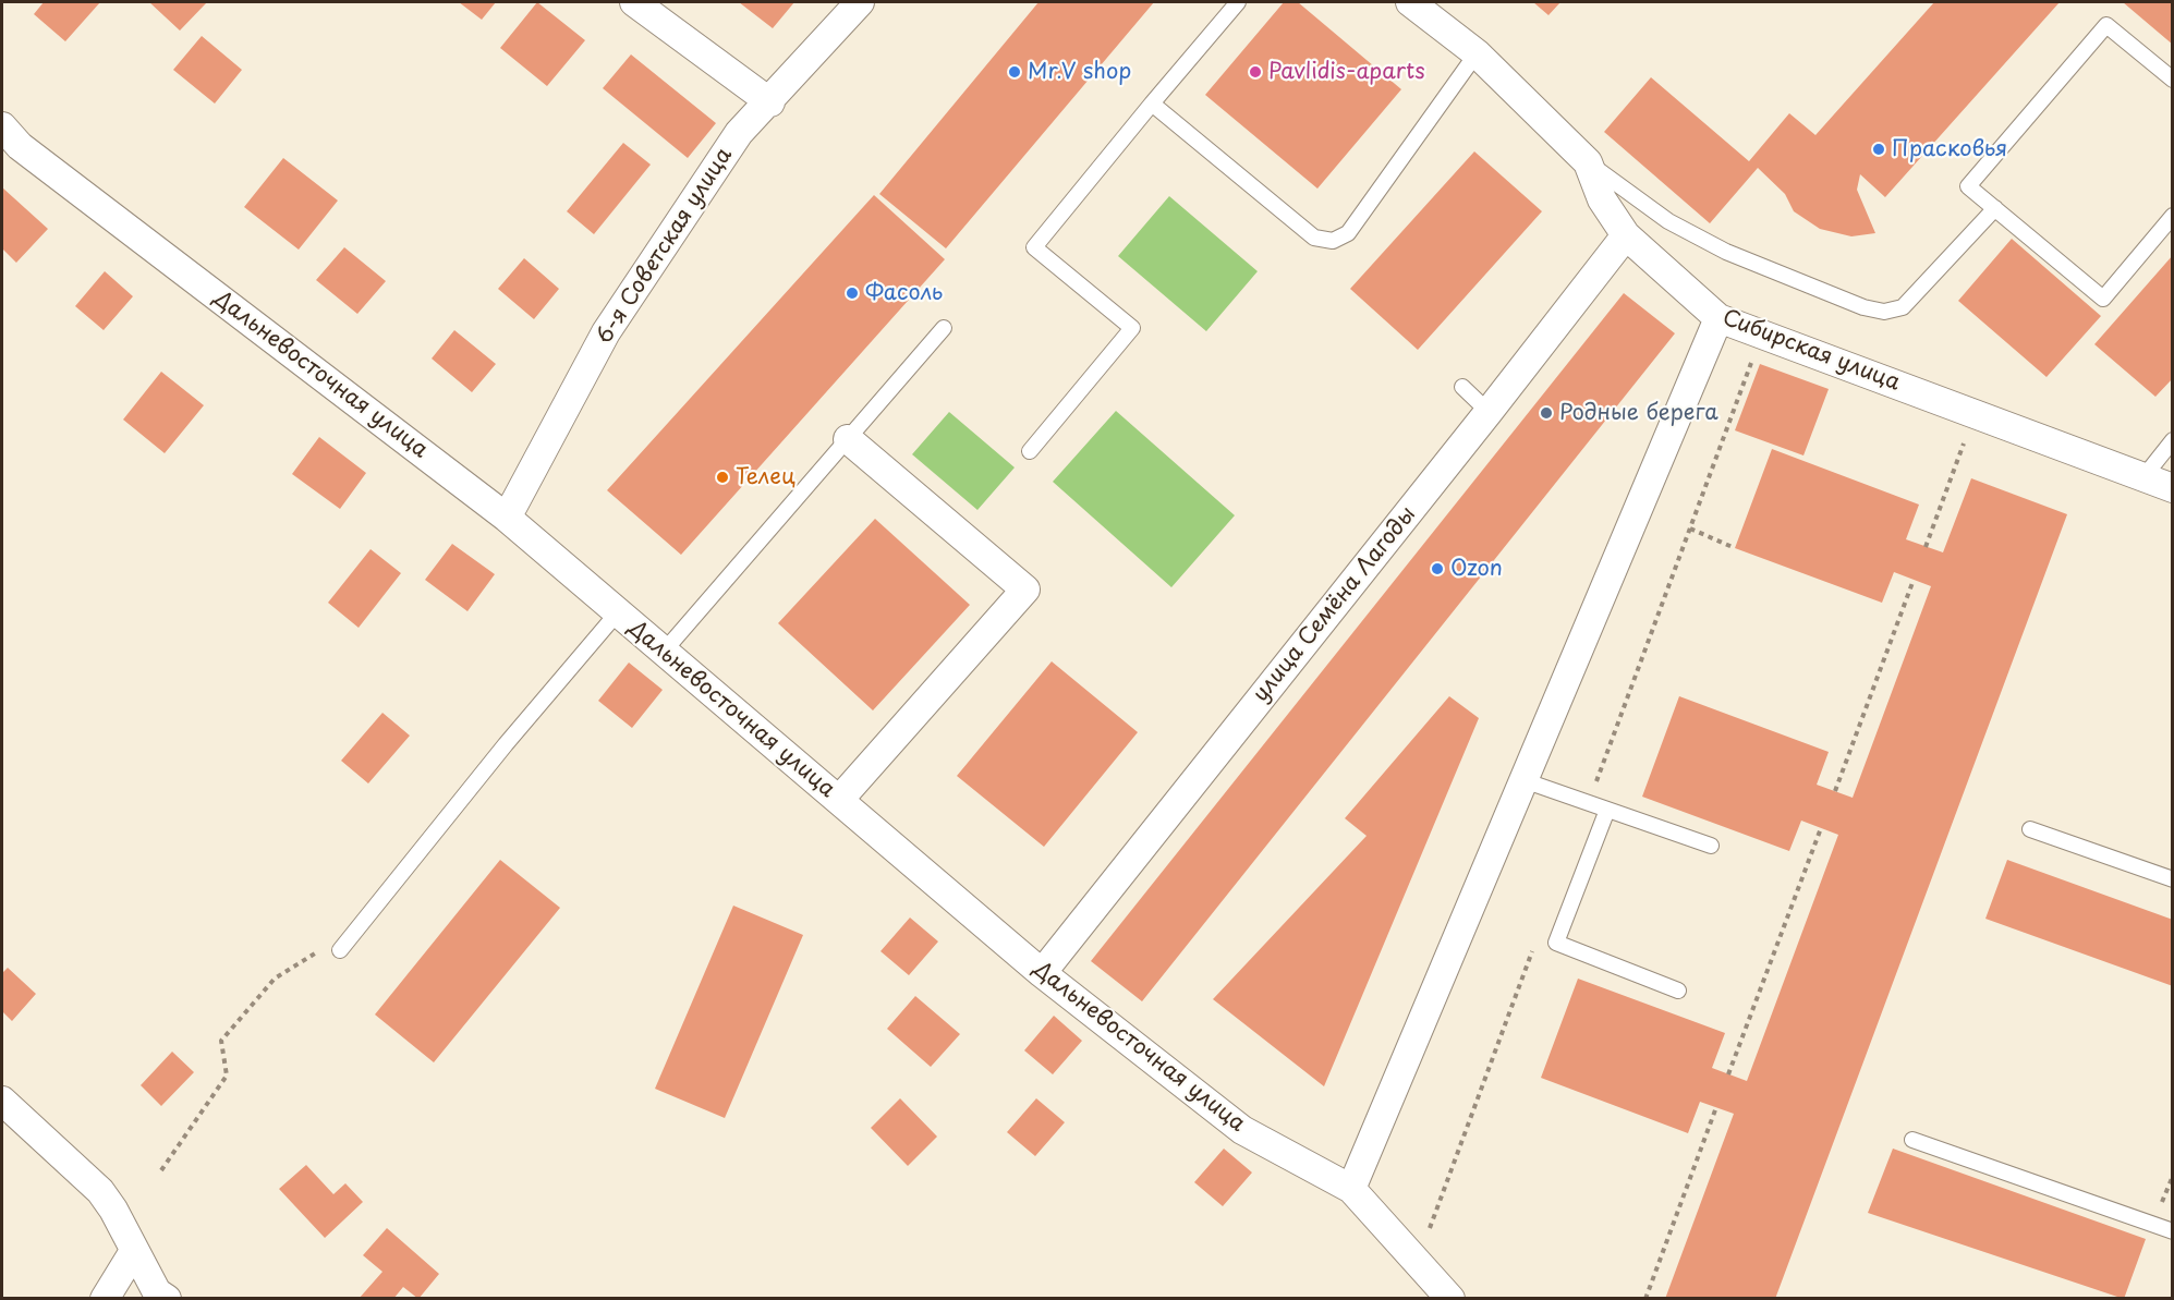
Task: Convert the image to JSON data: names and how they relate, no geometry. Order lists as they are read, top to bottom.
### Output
{
  "streets": {
    "street": [
      "6-я Советская улица",
      "Сибирская улица",
      "Дальневосточная улица",
      "улица Семёна Лагоды"
    ]
  },
  "crossings": [
    ["6-я Советская улица", "Дальневосточная улица"],
    ["Сибирская улица", "улица Семёна Лагоды"],
    ["Дальневосточная улица", "улица Семёна Лагоды"]
  ],
  "places": [
    "Mr.V shop",
    "Pavlidis-aparts",
    "Прасковья",
    "Фасоль",
    "Родные берега",
    "Телец",
    "Ozon"
  ]
}
